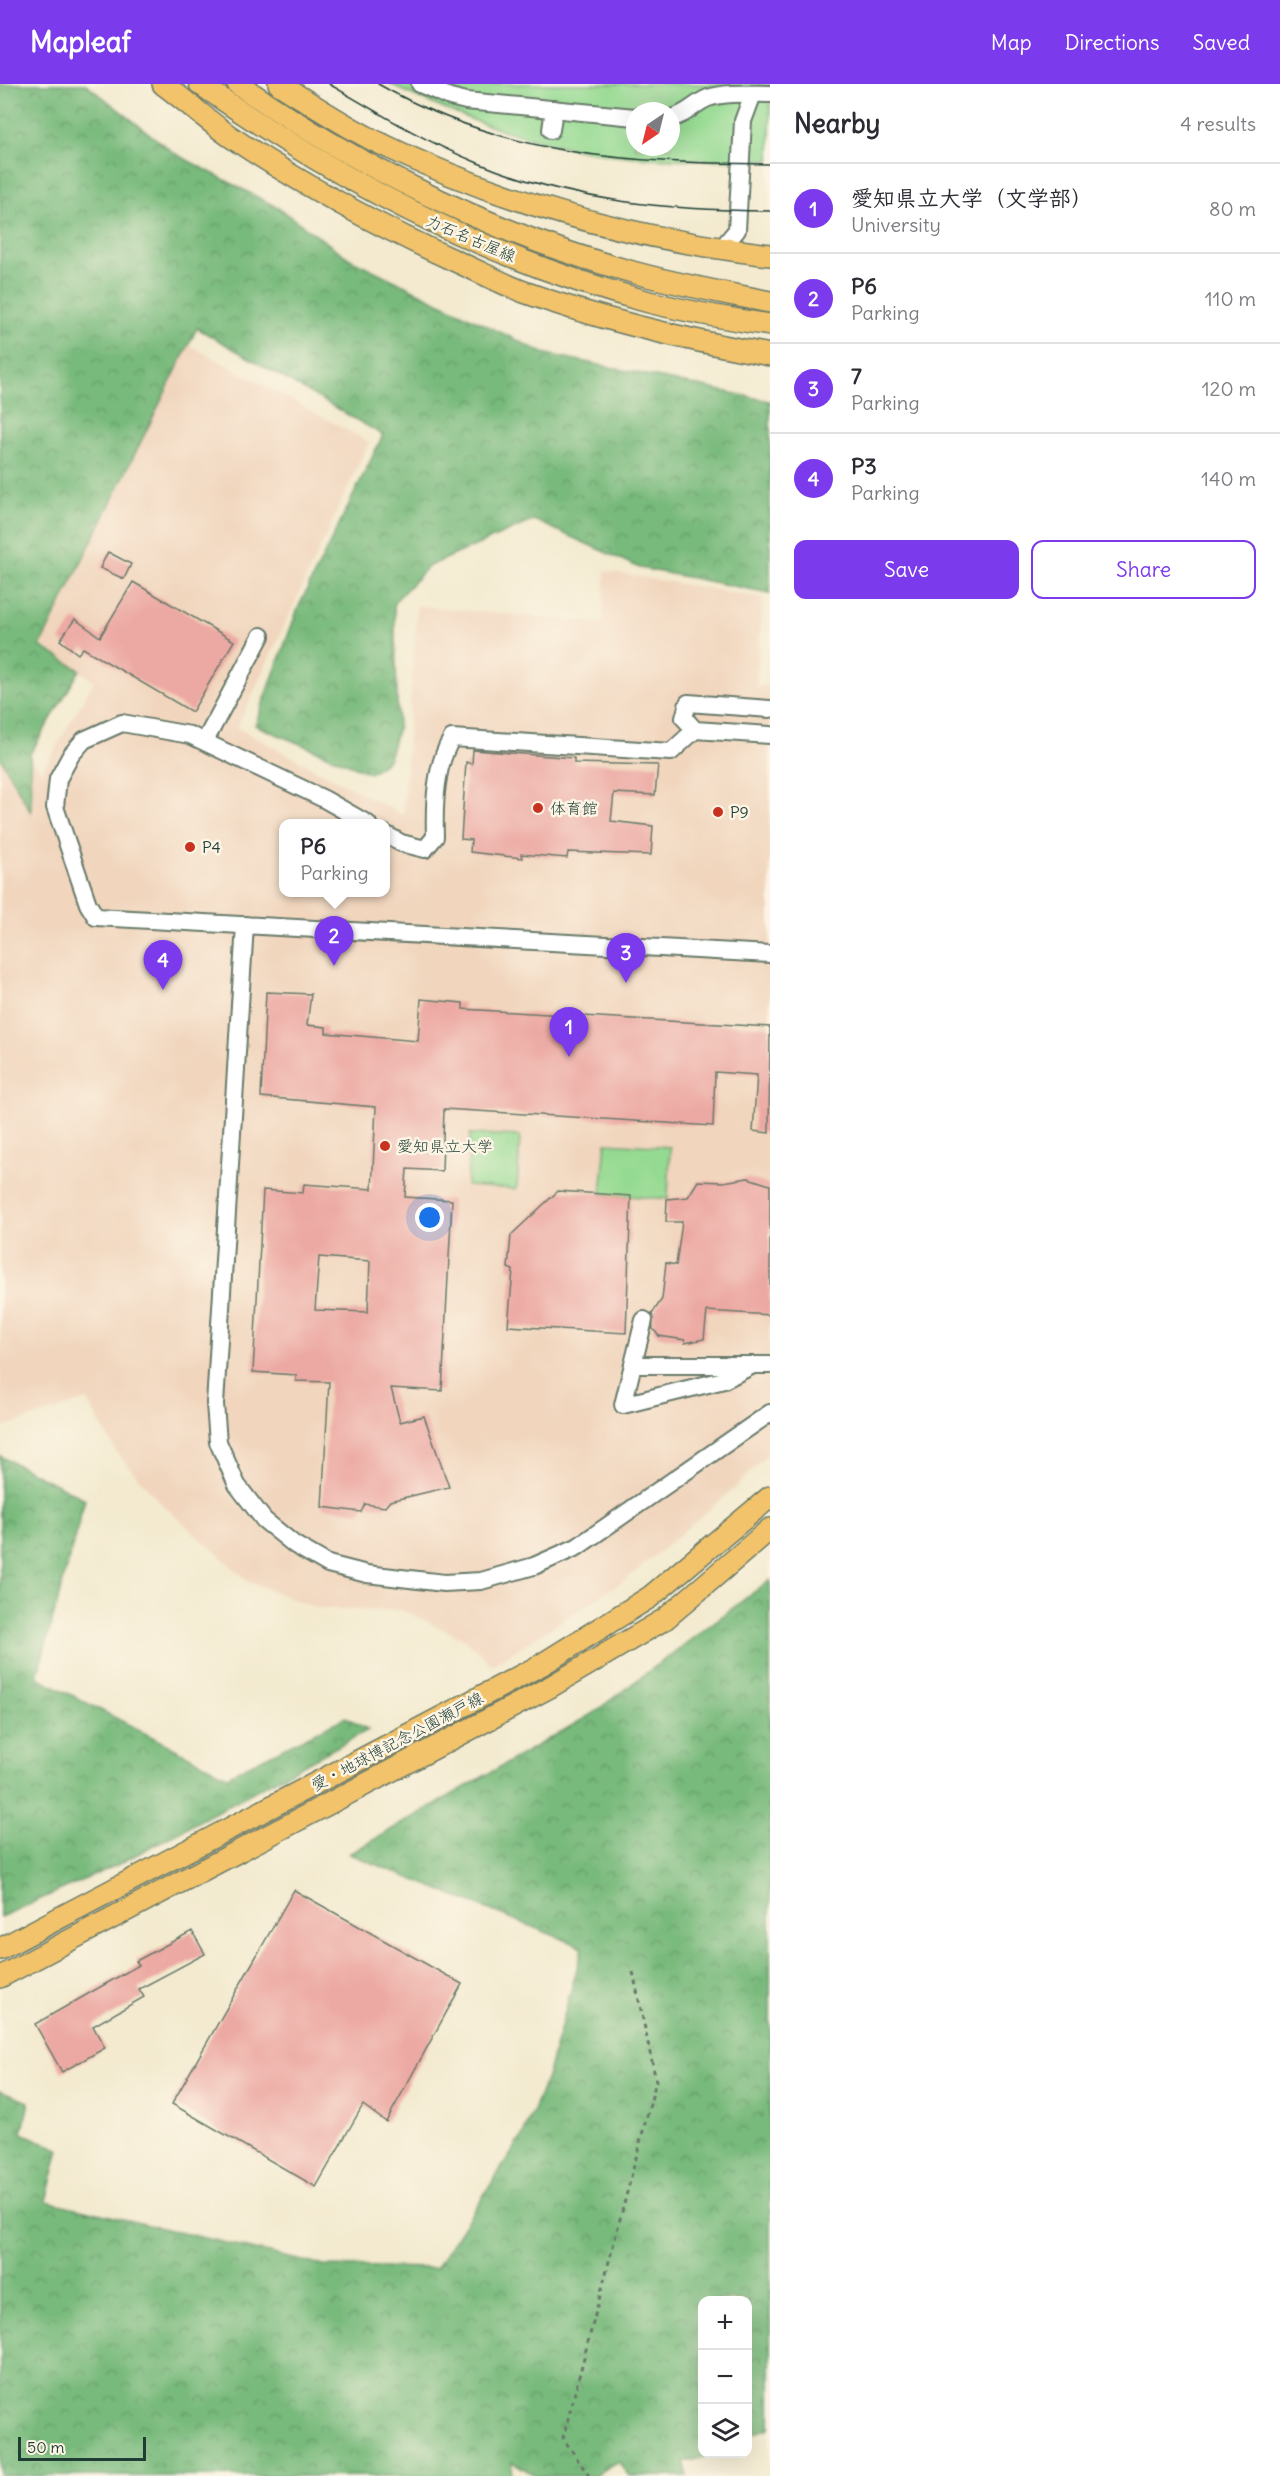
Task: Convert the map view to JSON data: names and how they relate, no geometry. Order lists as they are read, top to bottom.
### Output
{
  "streets": {
    "main road": ["力石名古屋線", "愛・地球博記念公園瀬戸線"]
  },
  "places": [
    "体育館",
    "P9",
    "P4",
    "愛知県立大学"
  ],
  "scale_bar": "50 m",
  "north": "bottom left",
  "page": {
    "header": "Mapleaf",
    "nav": ["Map", "Directions", "Saved"],
    "heading": ["Nearby", "4 results"],
    "list": [
      {
        "mark": "1",
        "name": "愛知県立大学（文学部）",
        "note": "University",
        "value": "80 m"
      },
      {
        "mark": "2",
        "name": "P6",
        "note": "Parking",
        "value": "110 m"
      },
      {
        "mark": "3",
        "name": "7",
        "note": "Parking",
        "value": "120 m"
      },
      {
        "mark": "4",
        "name": "P3",
        "note": "Parking",
        "value": "140 m"
      }
    ],
    "buttons": ["Save", "Share"],
    "popup": ["P6", "Parking"],
    "pins": [
      "2",
      "3",
      "4",
      "1"
    ],
    "map_buttons": ["+", "−"],
    "scale": "50 m"
  }
}
